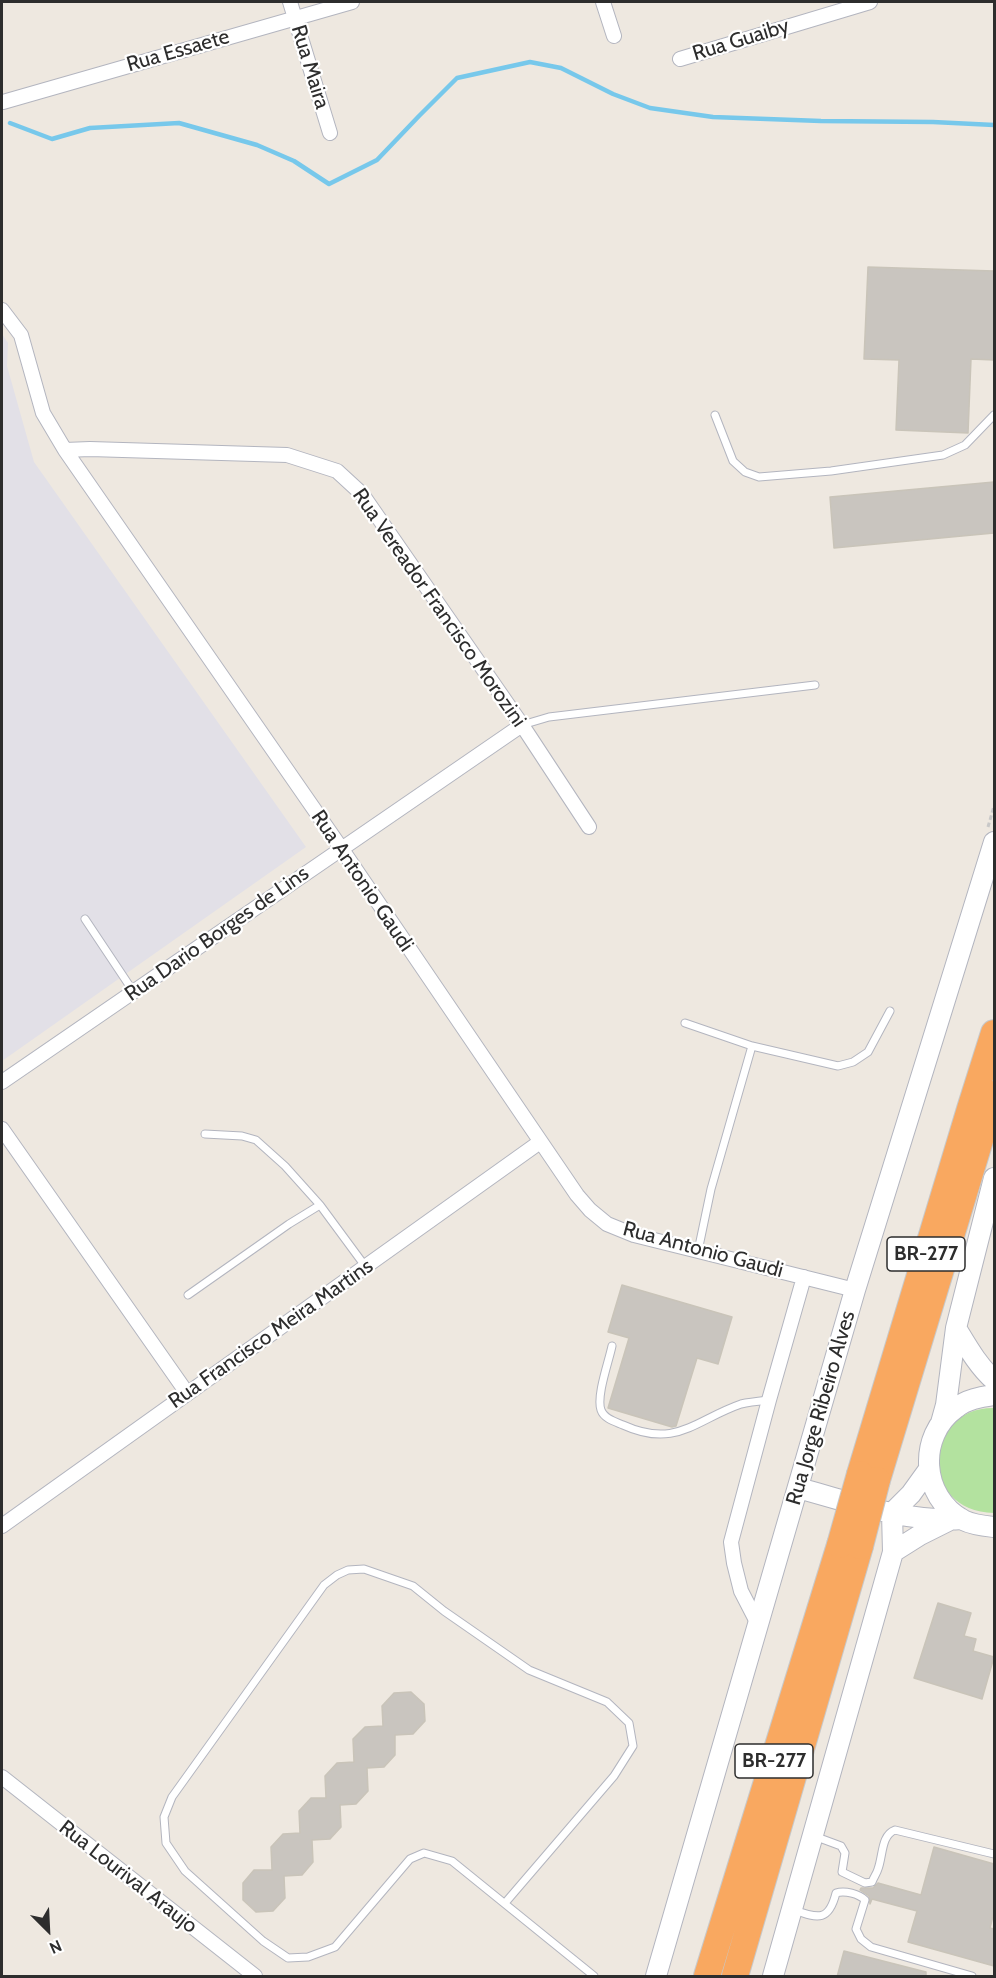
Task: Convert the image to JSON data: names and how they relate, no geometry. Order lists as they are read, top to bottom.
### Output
{
  "streets": {
    "highway": ["BR-277"],
    "main road": ["Rua Jorge Ribeiro Alves"],
    "street": [
      "Rua Guaiby",
      "Rua Essaete",
      "Rua Maira",
      "Rua Vereador Francisco Morozini",
      "Rua Antonio Gaudi",
      "Rua Dario Borges de Lins",
      "Rua Francisco Meira Martins",
      "Rua Lourival Araujo"
    ]
  },
  "crossings": [
    ["Rua Essaete", "Rua Maira"],
    ["Rua Vereador Francisco Morozini", "Rua Antonio Gaudi"],
    ["Rua Vereador Francisco Morozini", "Rua Dario Borges de Lins"],
    ["Rua Antonio Gaudi", "Rua Dario Borges de Lins"],
    ["Rua Antonio Gaudi", "Rua Francisco Meira Martins"],
    ["Rua Antonio Gaudi", "Rua Jorge Ribeiro Alves"]
  ],
  "north": "bottom right"
}
